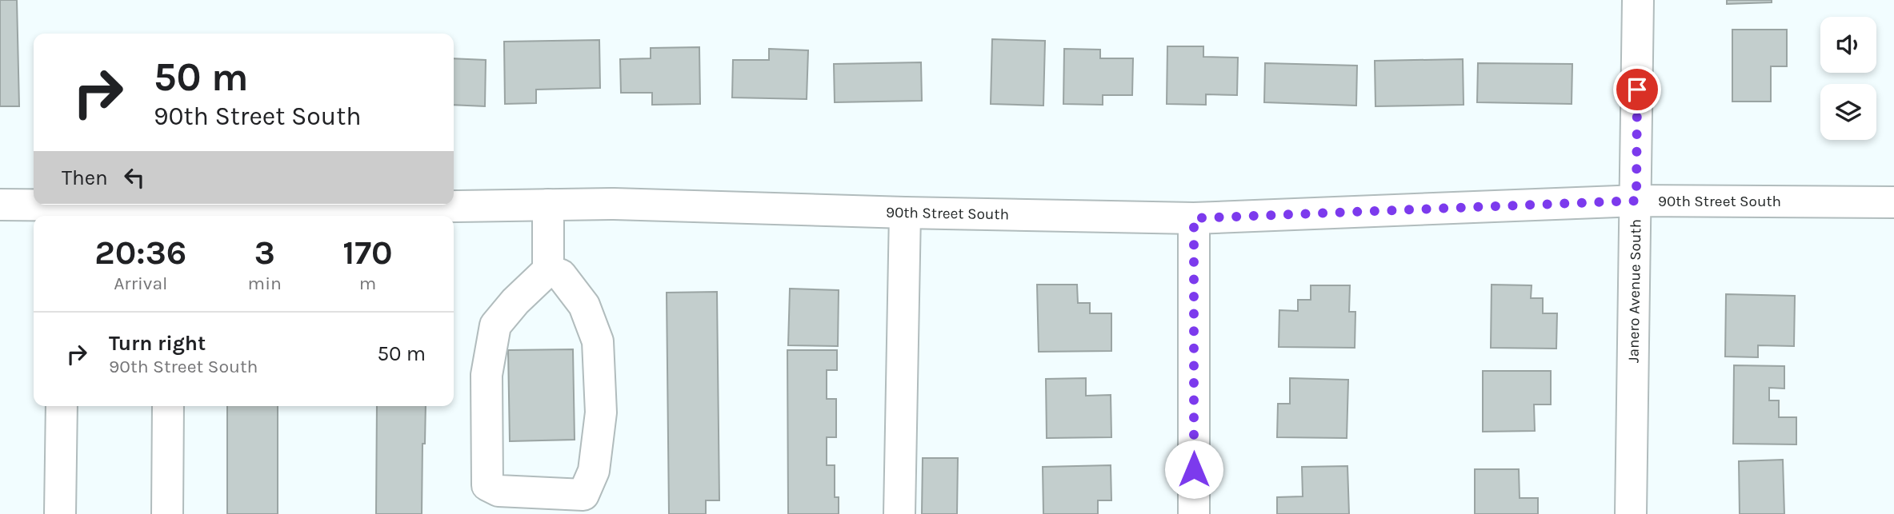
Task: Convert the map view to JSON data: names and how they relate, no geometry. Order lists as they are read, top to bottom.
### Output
{
  "streets": {
    "street": ["90th Street South", "Janero Avenue South"]
  },
  "crossings": [
    ["90th Street South", "Janero Avenue South"]
  ],
  "page": {
    "turn": ["50 m", "90th Street South"],
    "then": "Then",
    "eta": [
      "20:36",
      "Arrival",
      "3",
      "min",
      "170",
      "m"
    ],
    "list": [
      {
        "name": "Turn right",
        "note": "90th Street South",
        "value": "50 m"
      }
    ]
  }
}
